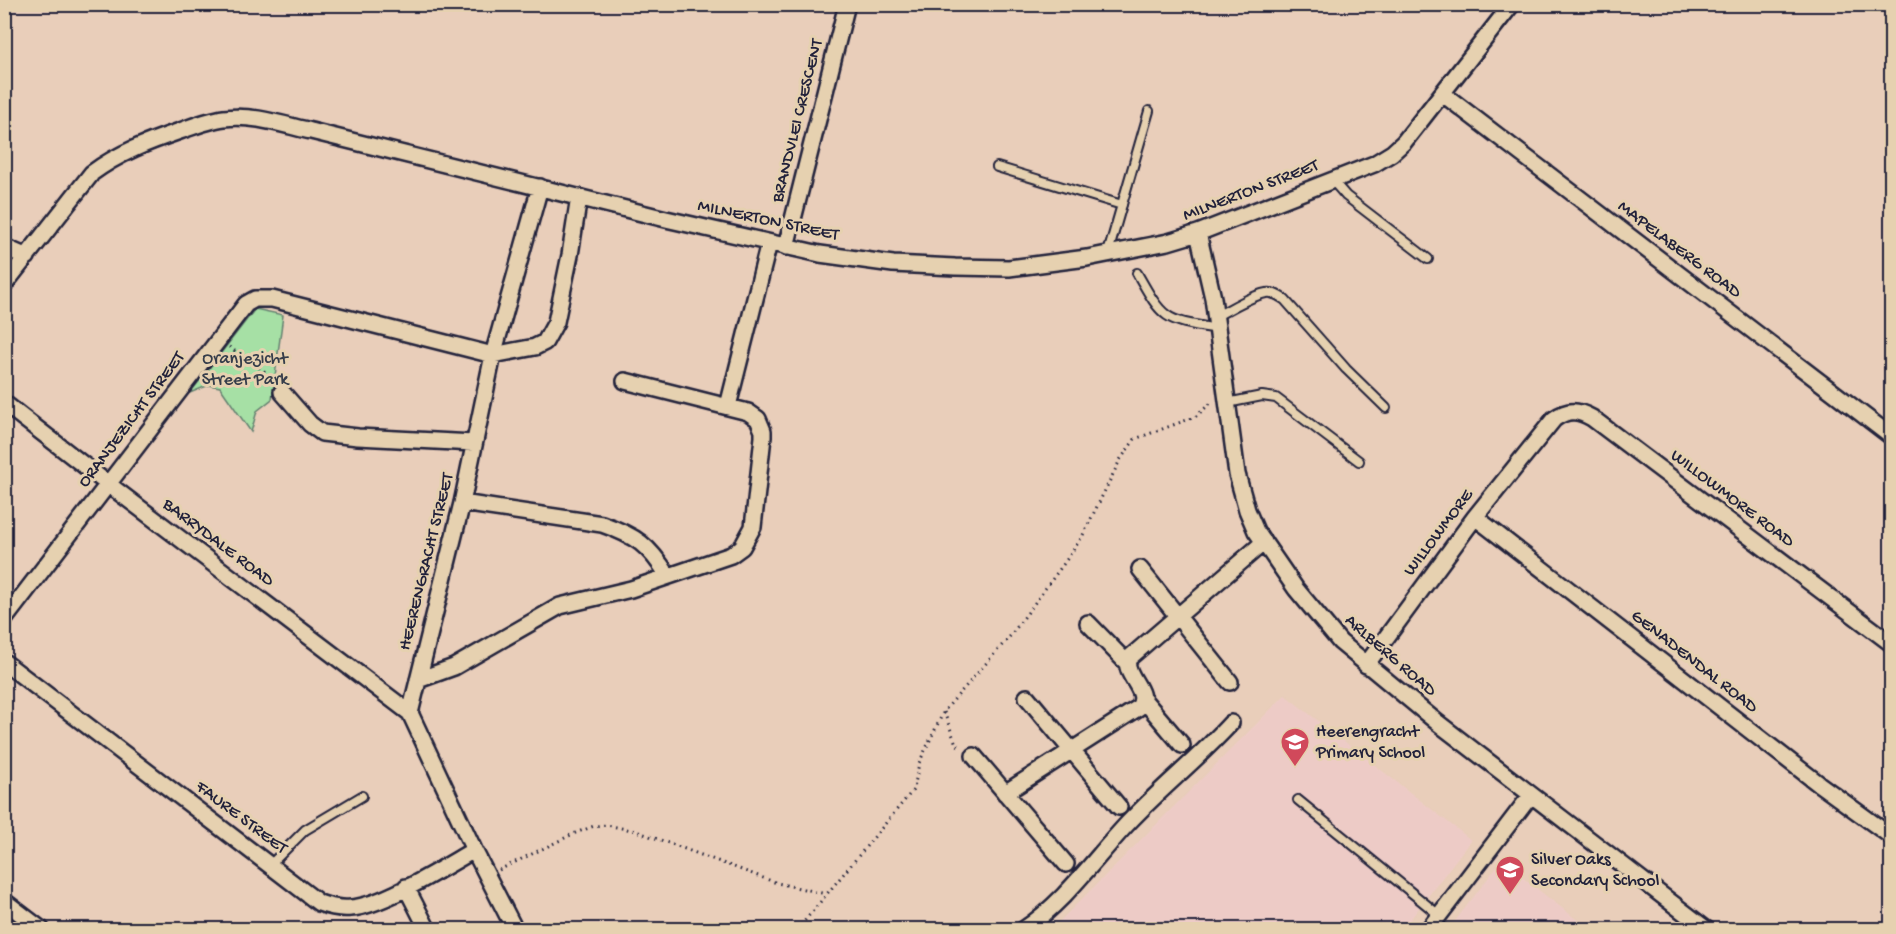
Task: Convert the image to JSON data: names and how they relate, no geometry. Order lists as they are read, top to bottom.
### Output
{
  "streets": {
    "street": [
      "BRANDVLEI CRESCENT",
      "MILNERTON STREET",
      "MAPELABERG ROAD",
      "ORANJEZICHT STREET",
      "WILLOWMORE ROAD",
      "WILLOWMORE",
      "BARRYDALE ROAD",
      "HEERENGRACHT STREET",
      "ARLBERG ROAD",
      "GENADENDAL ROAD",
      "FAURE STREET"
    ]
  },
  "crossings": [
    ["BRANDVLEI CRESCENT", "MILNERTON STREET"],
    ["MILNERTON STREET", "MAPELABERG ROAD"],
    ["MILNERTON STREET", "HEERENGRACHT STREET"],
    ["MILNERTON STREET", "ARLBERG ROAD"],
    ["ORANJEZICHT STREET", "BARRYDALE ROAD"],
    ["ORANJEZICHT STREET", "HEERENGRACHT STREET"],
    ["WILLOWMORE ROAD", "WILLOWMORE"],
    ["WILLOWMORE", "ARLBERG ROAD"],
    ["WILLOWMORE", "GENADENDAL ROAD"],
    ["BARRYDALE ROAD", "HEERENGRACHT STREET"]
  ],
  "parks": ["Oranjezicht Street Park"],
  "places": {
    "school or university": ["Heerengracht Primary School", "Silver Oaks Secondary School"]
  }
}
